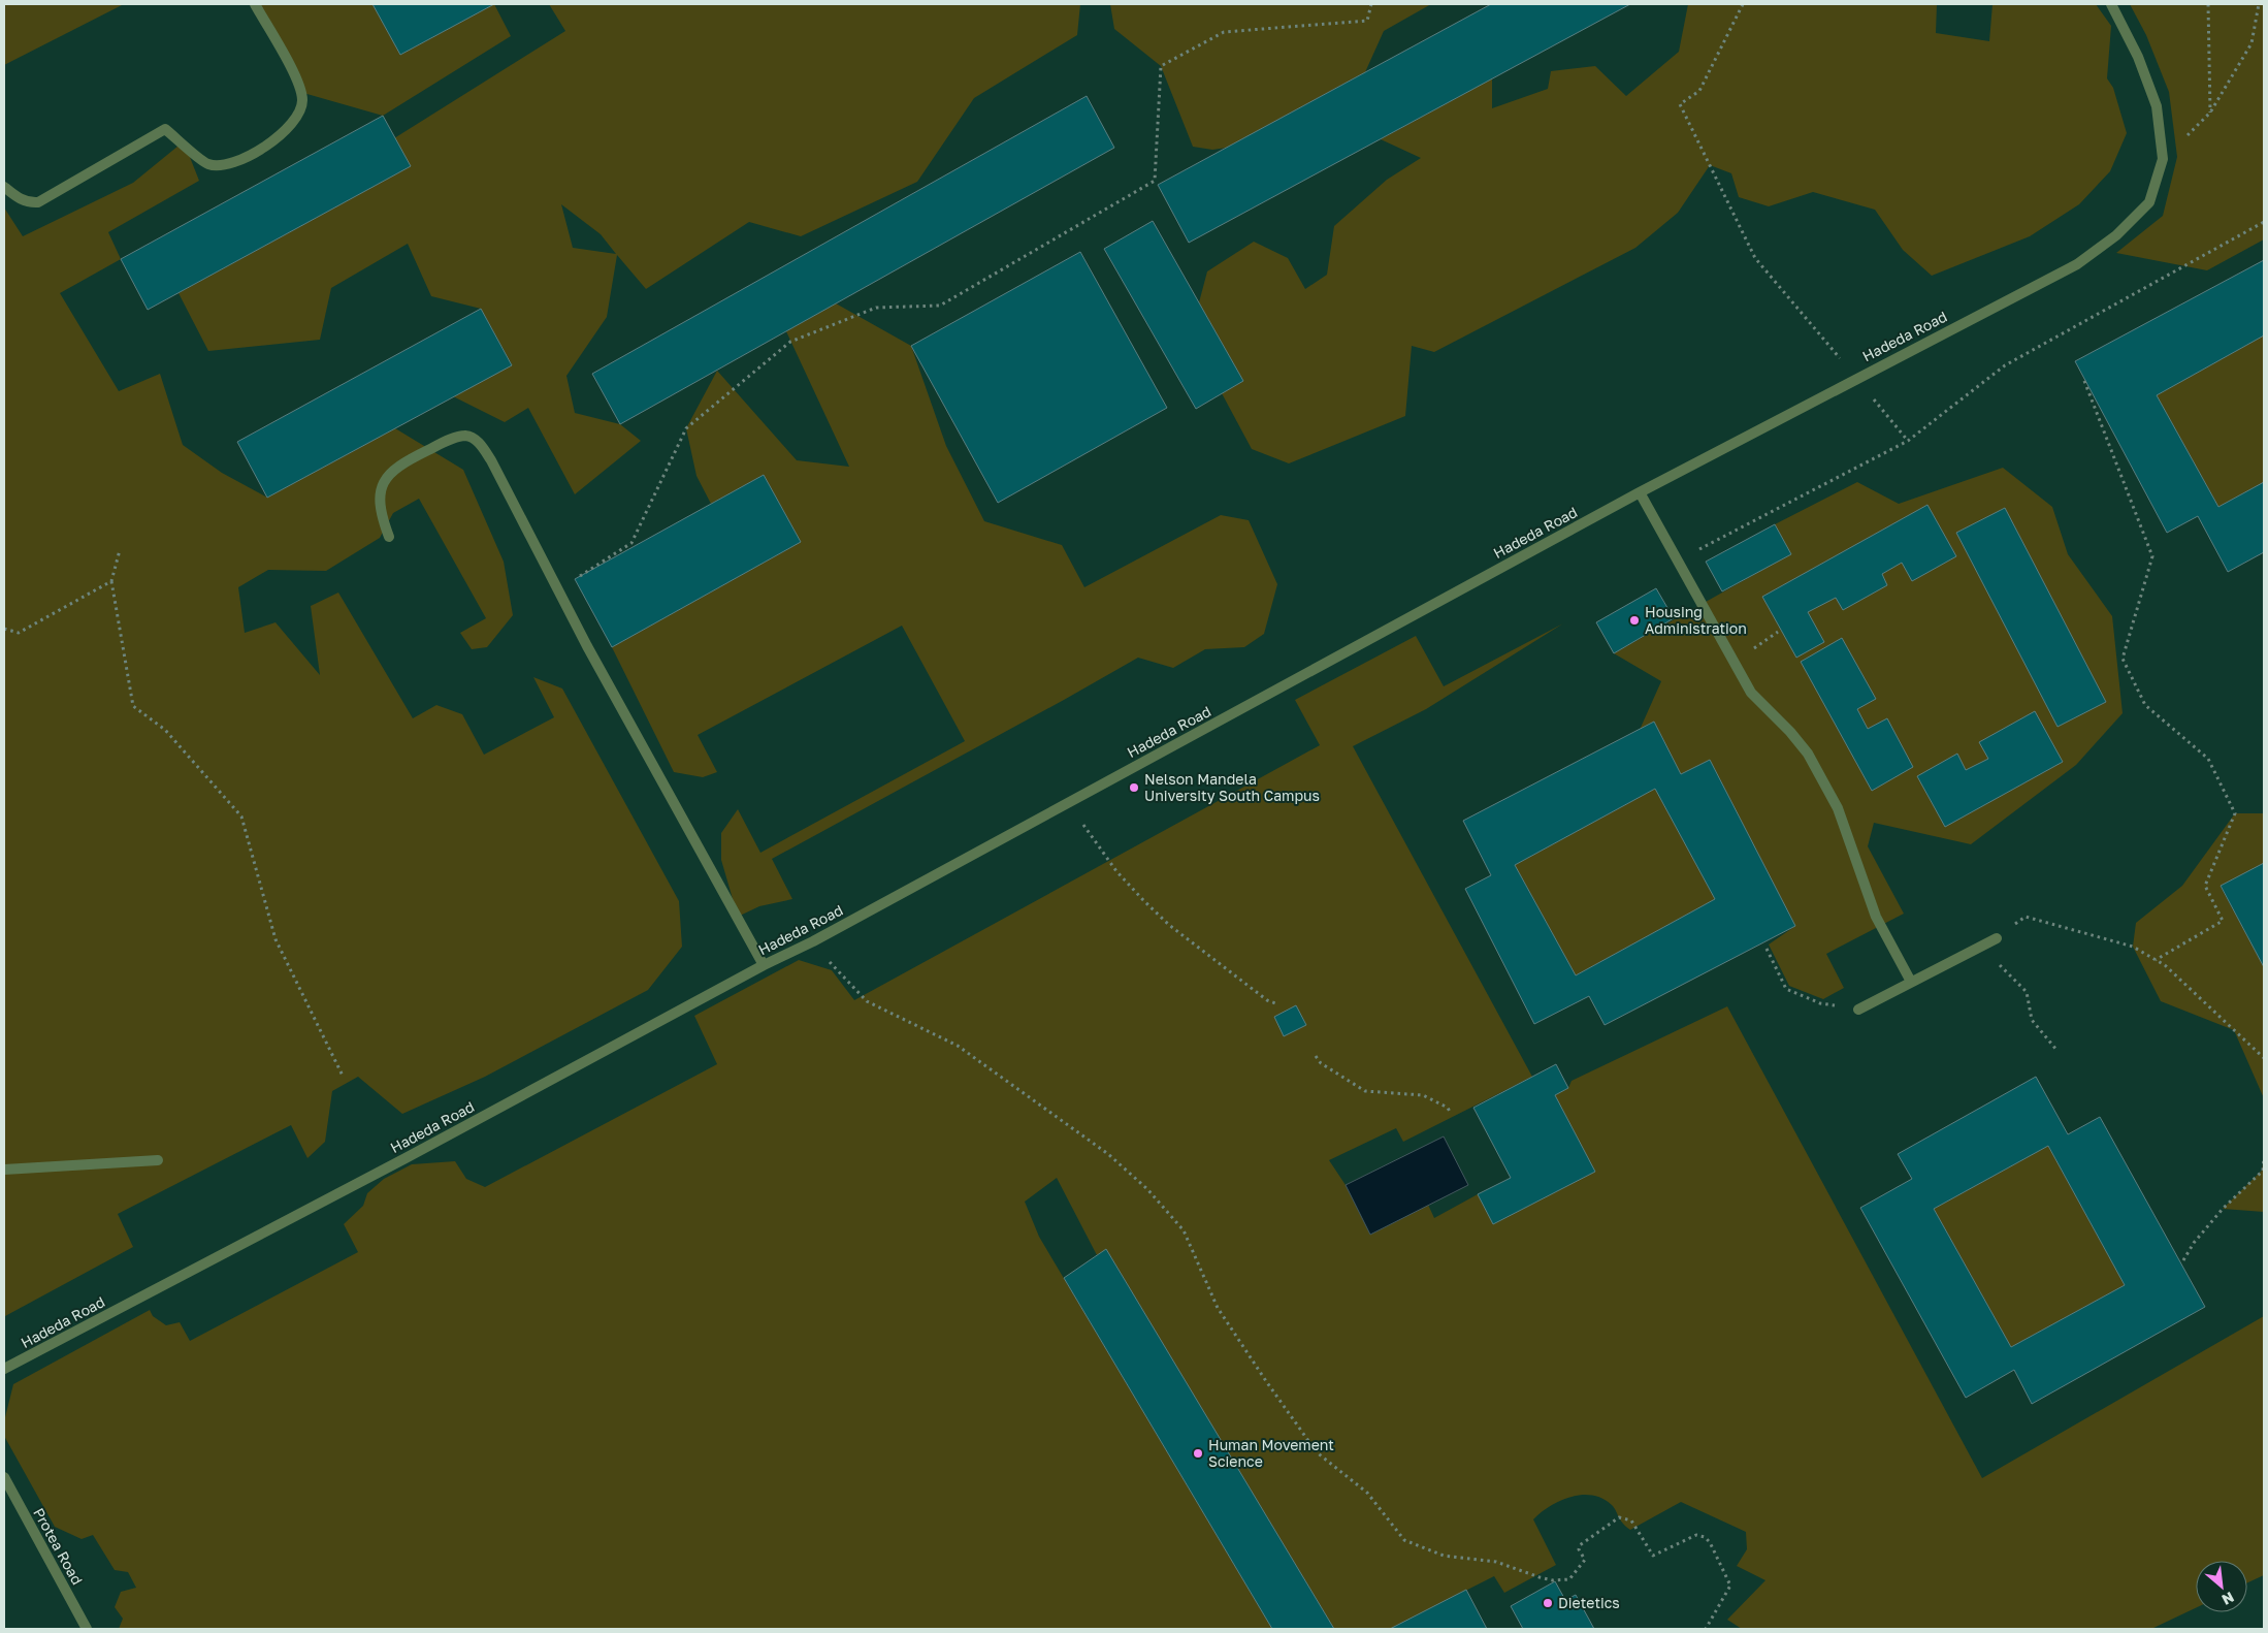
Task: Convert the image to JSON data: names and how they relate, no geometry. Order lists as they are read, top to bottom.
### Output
{
  "streets": {
    "lane": ["Hadeda Road", "Protea Road"]
  },
  "places": [
    "Housing Administration",
    "Nelson Mandela University South Campus",
    "Human Movement Science",
    "Dietetics"
  ],
  "north": "bottom right"
}
